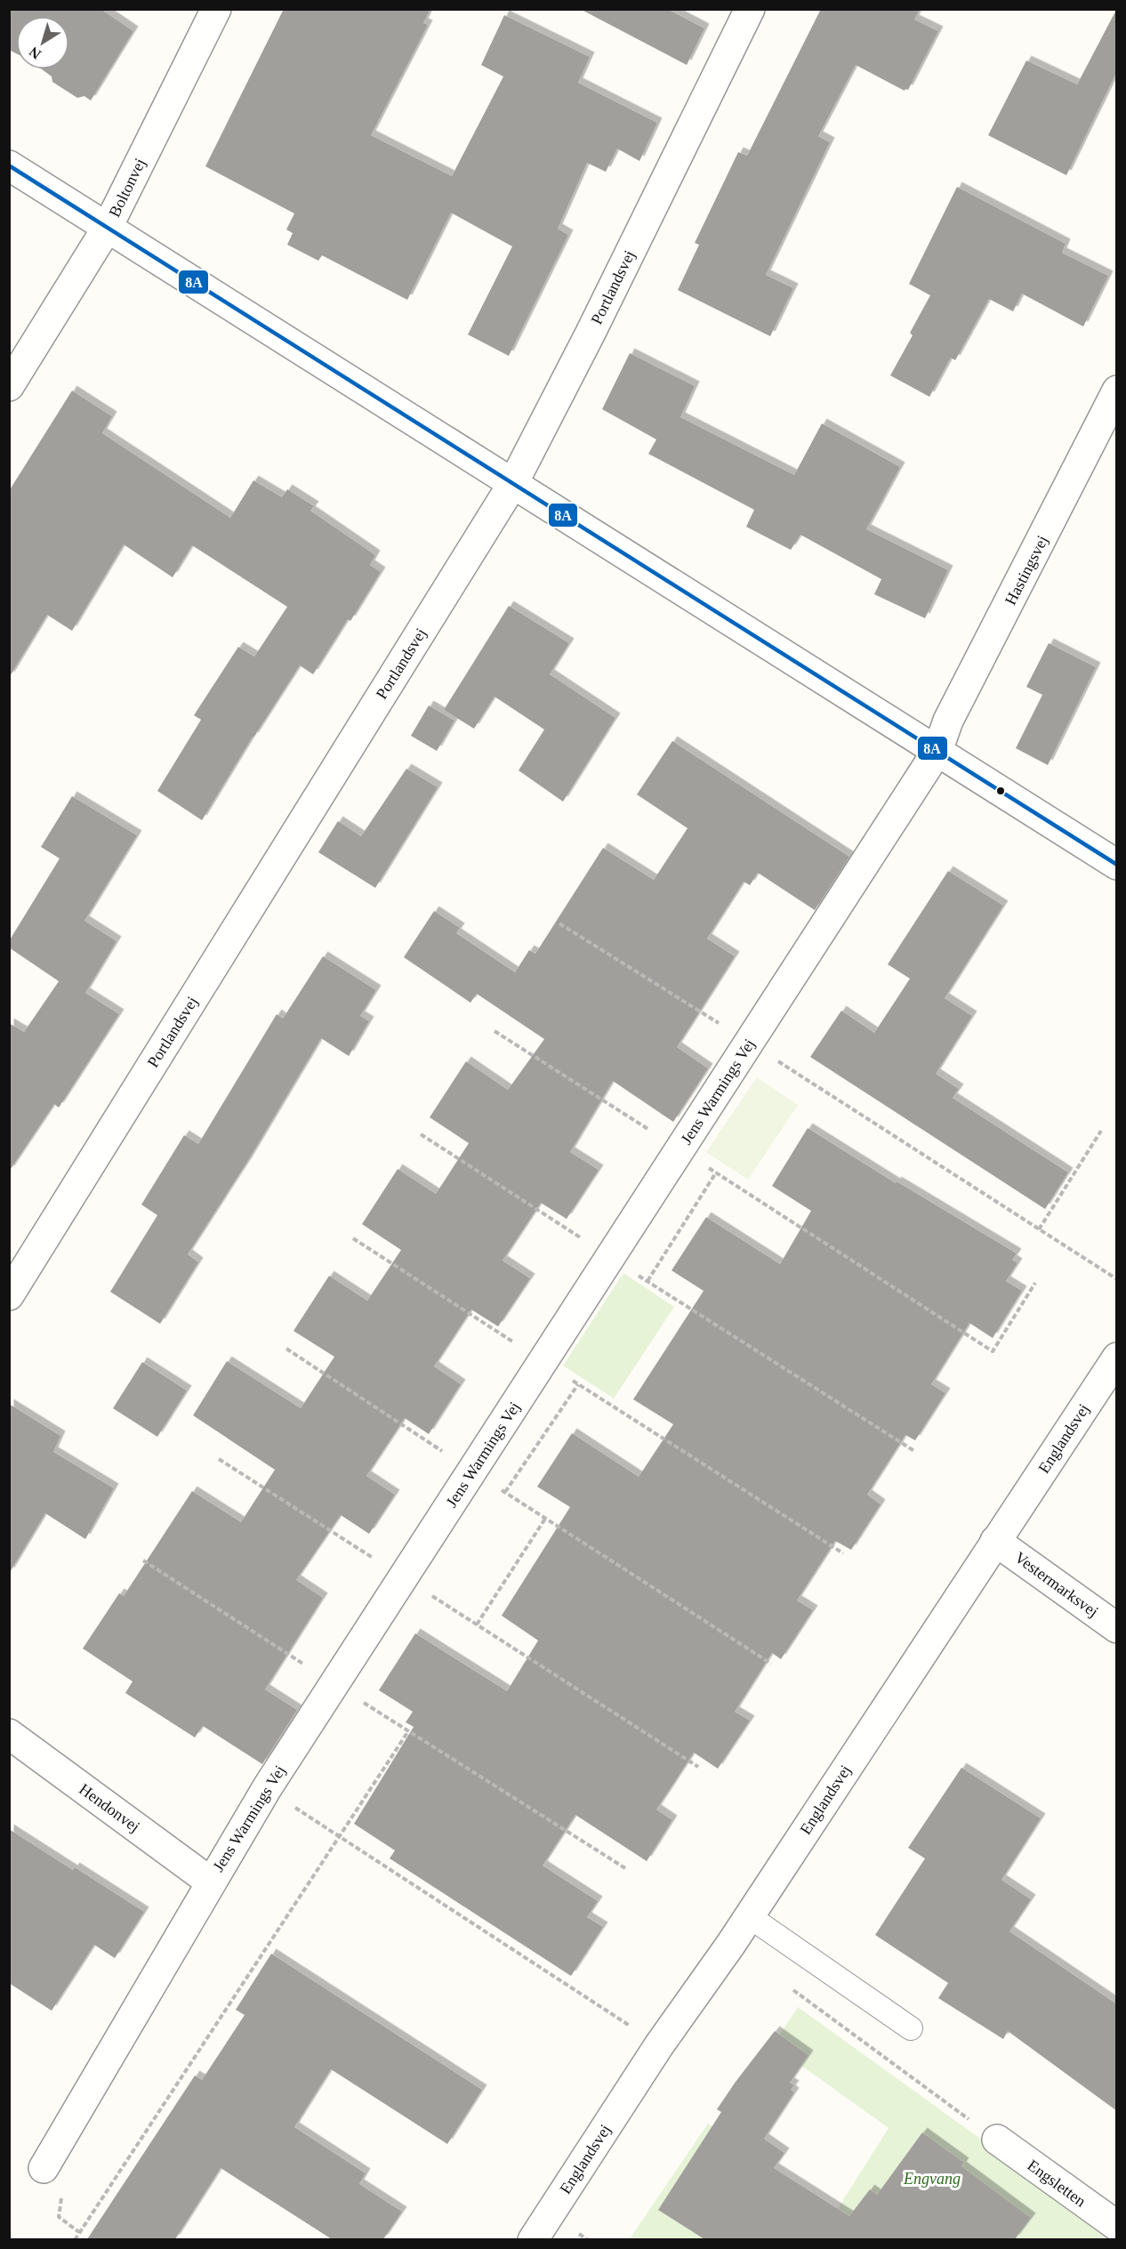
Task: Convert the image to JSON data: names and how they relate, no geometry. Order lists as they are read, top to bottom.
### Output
{
  "streets": {
    "street": [
      "Boltonvej",
      "Portlandsvej",
      "Hastingsvej",
      "Jens Warmings Vej",
      "Englandsvej",
      "Vestermarksvej",
      "Hendonvej",
      "Engsletten"
    ]
  },
  "crossings": [
    ["Hastingsvej", "Jens Warmings Vej"],
    ["Jens Warmings Vej", "Hendonvej"],
    ["Englandsvej", "Vestermarksvej"]
  ],
  "parks": ["Engvang"],
  "lines": ["transit line 8A"],
  "north": "bottom left"
}
